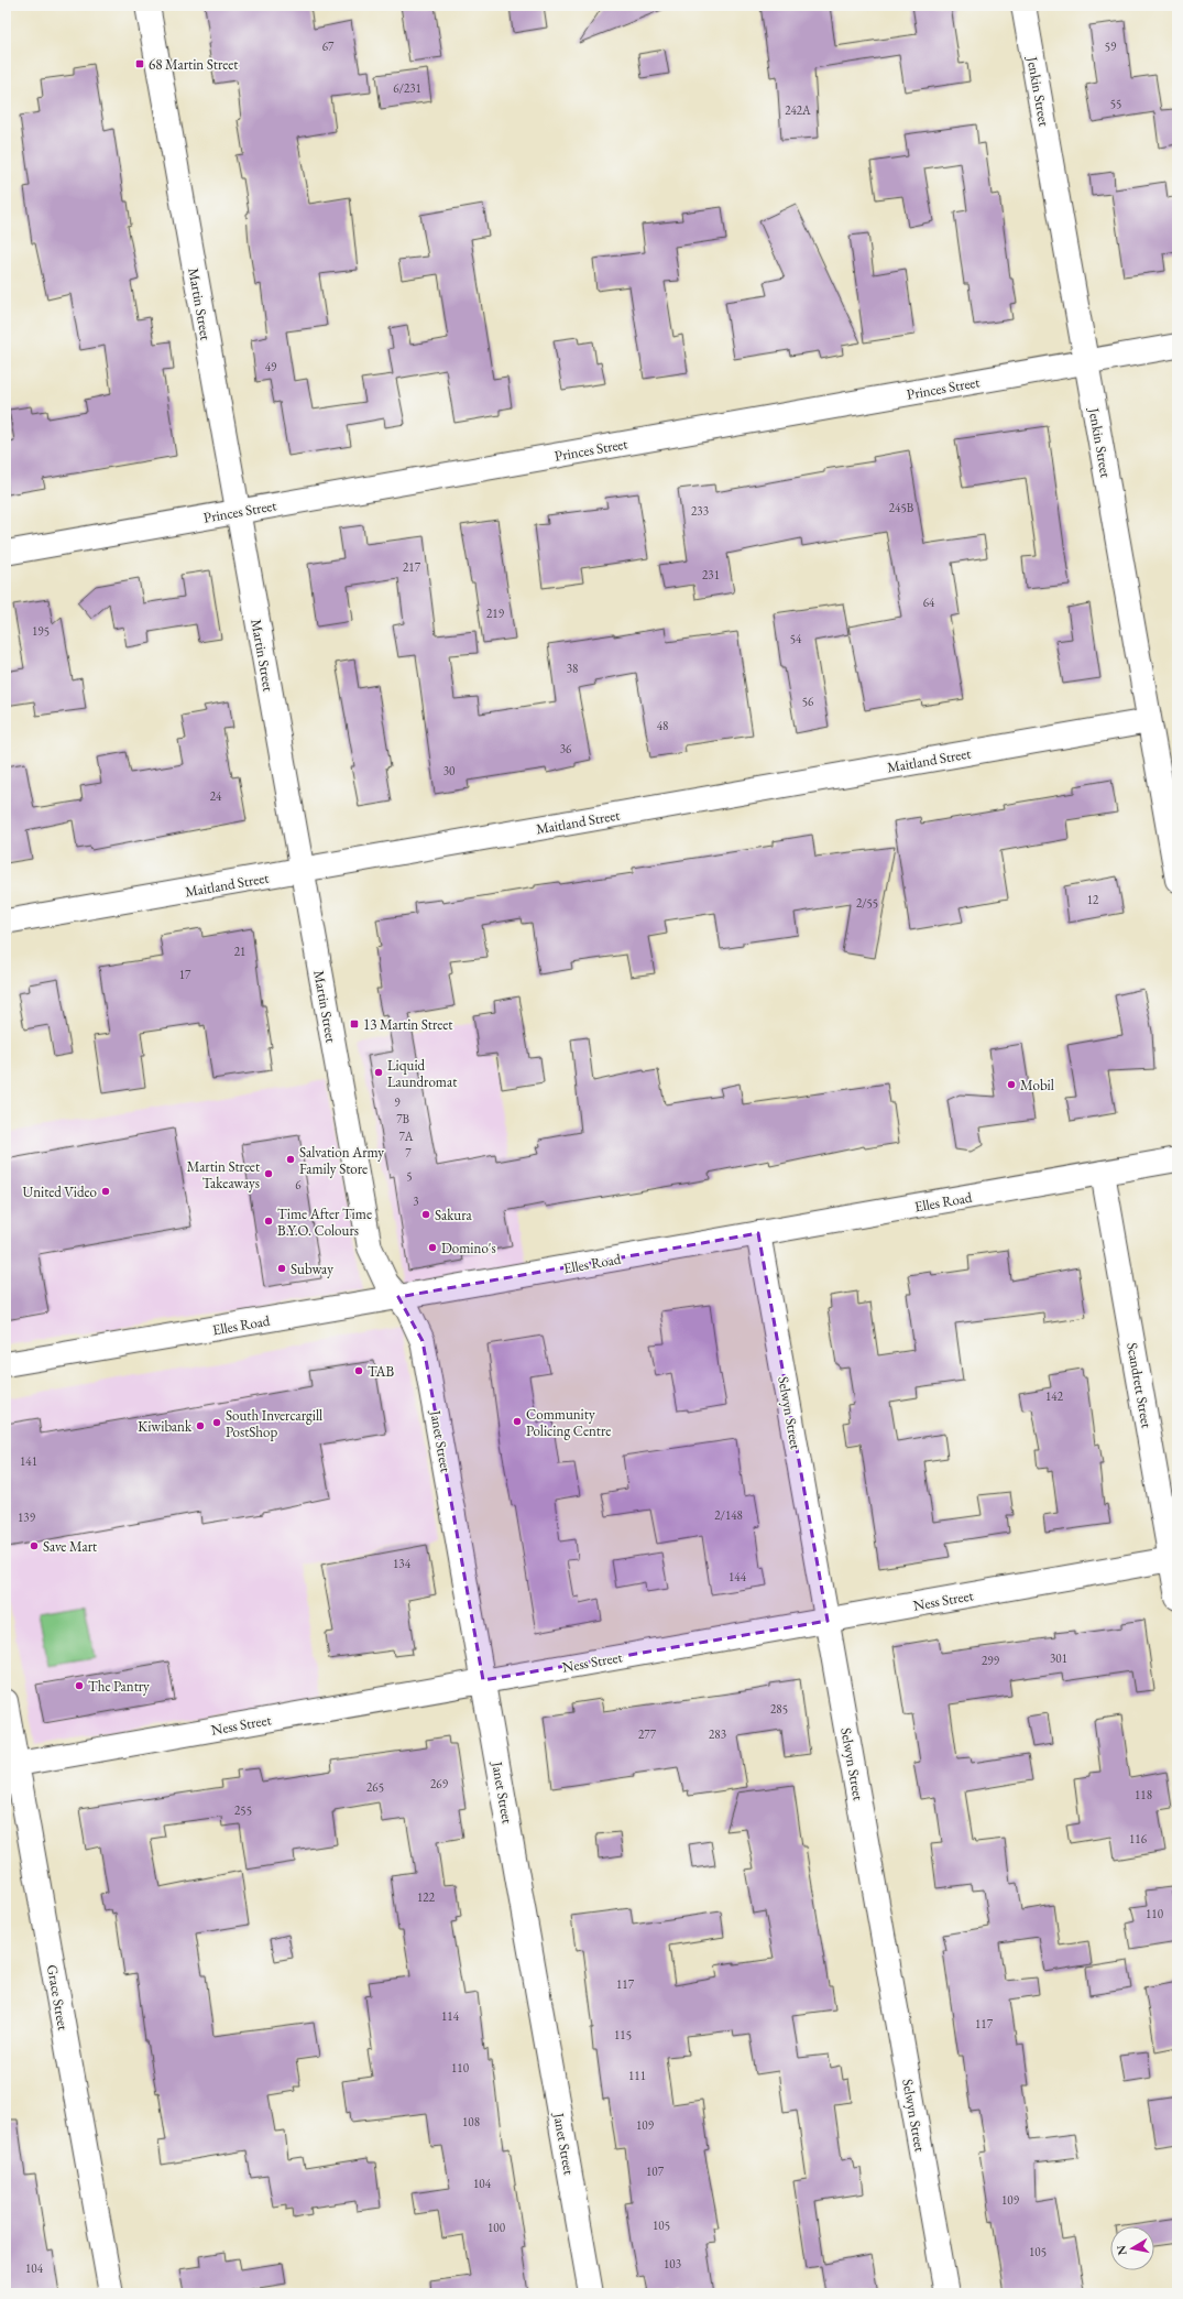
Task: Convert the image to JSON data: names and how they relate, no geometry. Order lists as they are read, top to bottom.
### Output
{
  "streets": {
    "street": [
      "Jenkin Street",
      "Martin Street",
      "Princes Street",
      "Maitland Street",
      "Elles Road",
      "Scandrett Street",
      "Selwyn Street",
      "Janet Street",
      "Ness Street",
      "Grace Street"
    ]
  },
  "crossings": [
    ["Jenkin Street", "Princes Street"],
    ["Jenkin Street", "Maitland Street"],
    ["Martin Street", "Princes Street"],
    ["Martin Street", "Maitland Street"],
    ["Martin Street", "Elles Road"],
    ["Martin Street", "Janet Street"],
    ["Elles Road", "Scandrett Street"],
    ["Elles Road", "Selwyn Street"],
    ["Elles Road", "Janet Street"],
    ["Scandrett Street", "Ness Street"],
    ["Selwyn Street", "Ness Street"],
    ["Janet Street", "Ness Street"],
    ["Ness Street", "Grace Street"]
  ],
  "places": {
    "transit": ["68 Martin Street", "13 Martin Street"],
    "other": [
      "Liquid Laundromat",
      "Mobil",
      "Salvation Army Family Store",
      "Martin Street Takeaways",
      "United Video",
      "Sakura",
      "Time After Time B.Y.O. Colours",
      "Domino's",
      "Subway",
      "TAB",
      "Community Policing Centre",
      "South Invercargill PostShop",
      "Kiwibank",
      "Save Mart",
      "The Pantry"
    ]
  },
  "house_numbers": [
    "67",
    "59",
    "6/231",
    "55",
    "242A",
    "49",
    "245B",
    "233",
    "217",
    "231",
    "64",
    "219",
    "195",
    "54",
    "38",
    "56",
    "48",
    "36",
    "30",
    "24",
    "12",
    "2/55",
    "21",
    "17",
    "9",
    "7B",
    "7A",
    "7",
    "5",
    "6",
    "3",
    "142",
    "141",
    "2/148",
    "139",
    "134",
    "144",
    "301",
    "299",
    "285",
    "277",
    "283",
    "269",
    "265",
    "118",
    "255",
    "116",
    "122",
    "110",
    "117",
    "114",
    "117",
    "115",
    "110",
    "111",
    "108",
    "109",
    "107",
    "104",
    "109",
    "105",
    "100",
    "105",
    "103",
    "104"
  ],
  "north": "left"
}
